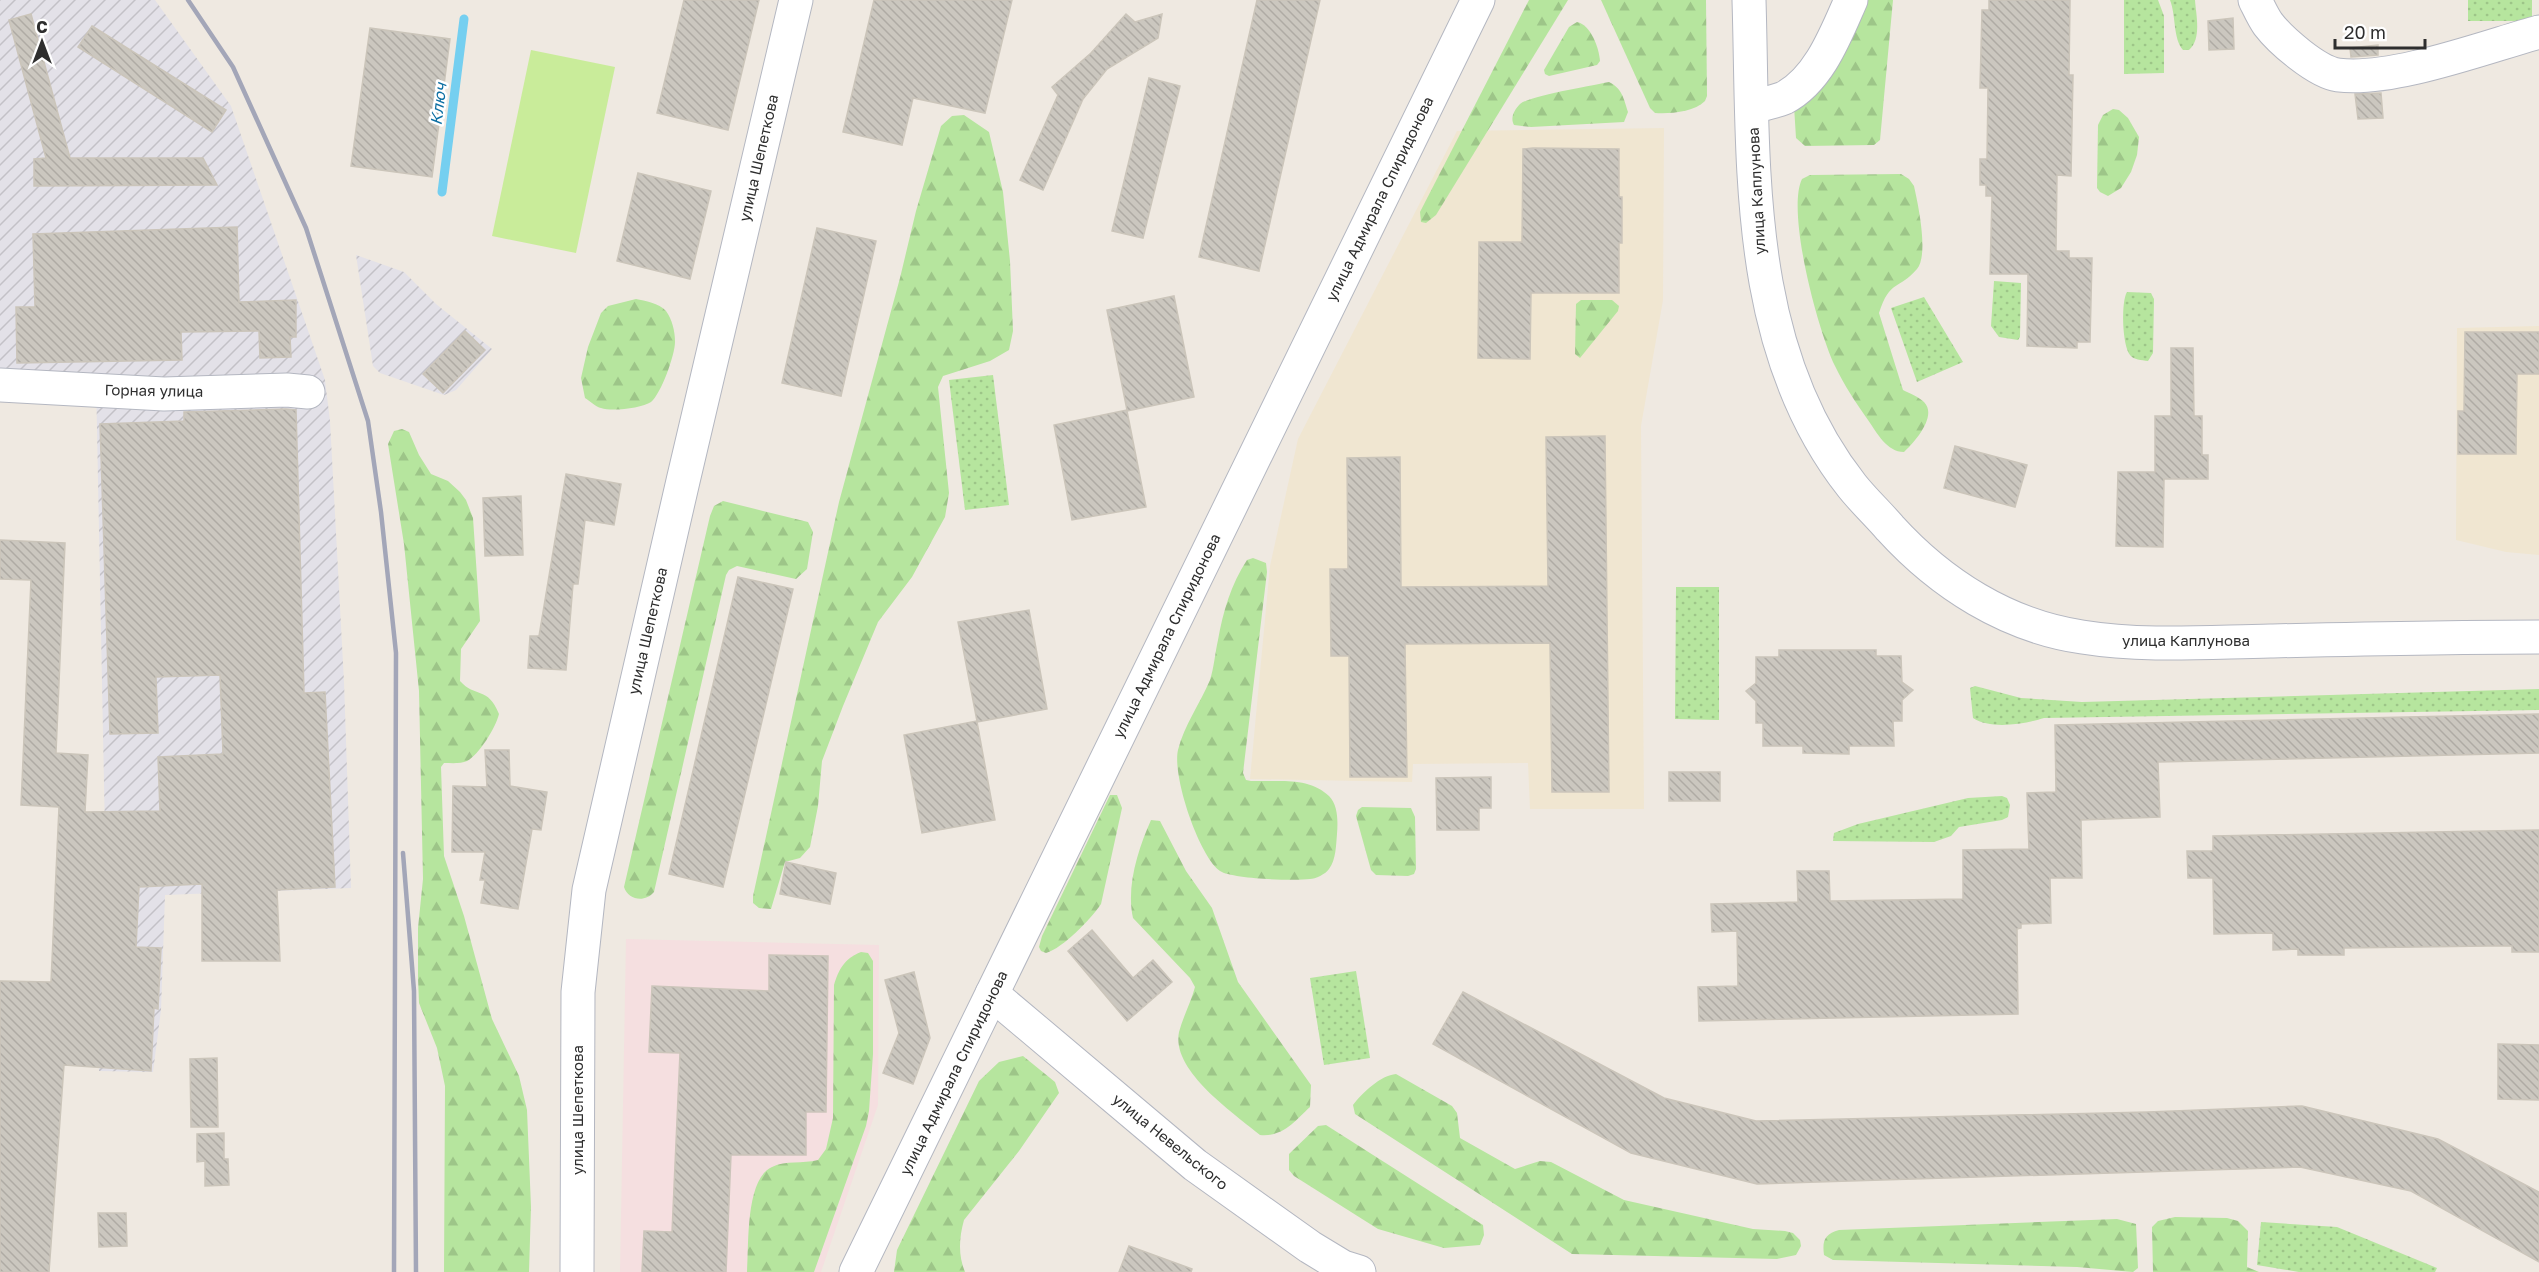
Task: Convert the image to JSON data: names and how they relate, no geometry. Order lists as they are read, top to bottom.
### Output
{
  "streets": {
    "main road": [
      "улица Шепеткова",
      "улица Каплунова",
      "улица Адмирала Спиридонова",
      "Горная улица",
      "улица Невельского"
    ]
  },
  "crossings": [
    ["улица Адмирала Спиридонова", "улица Невельского"]
  ],
  "water": ["Ключ"],
  "scale_bar": "20 m",
  "north": "top"
}
